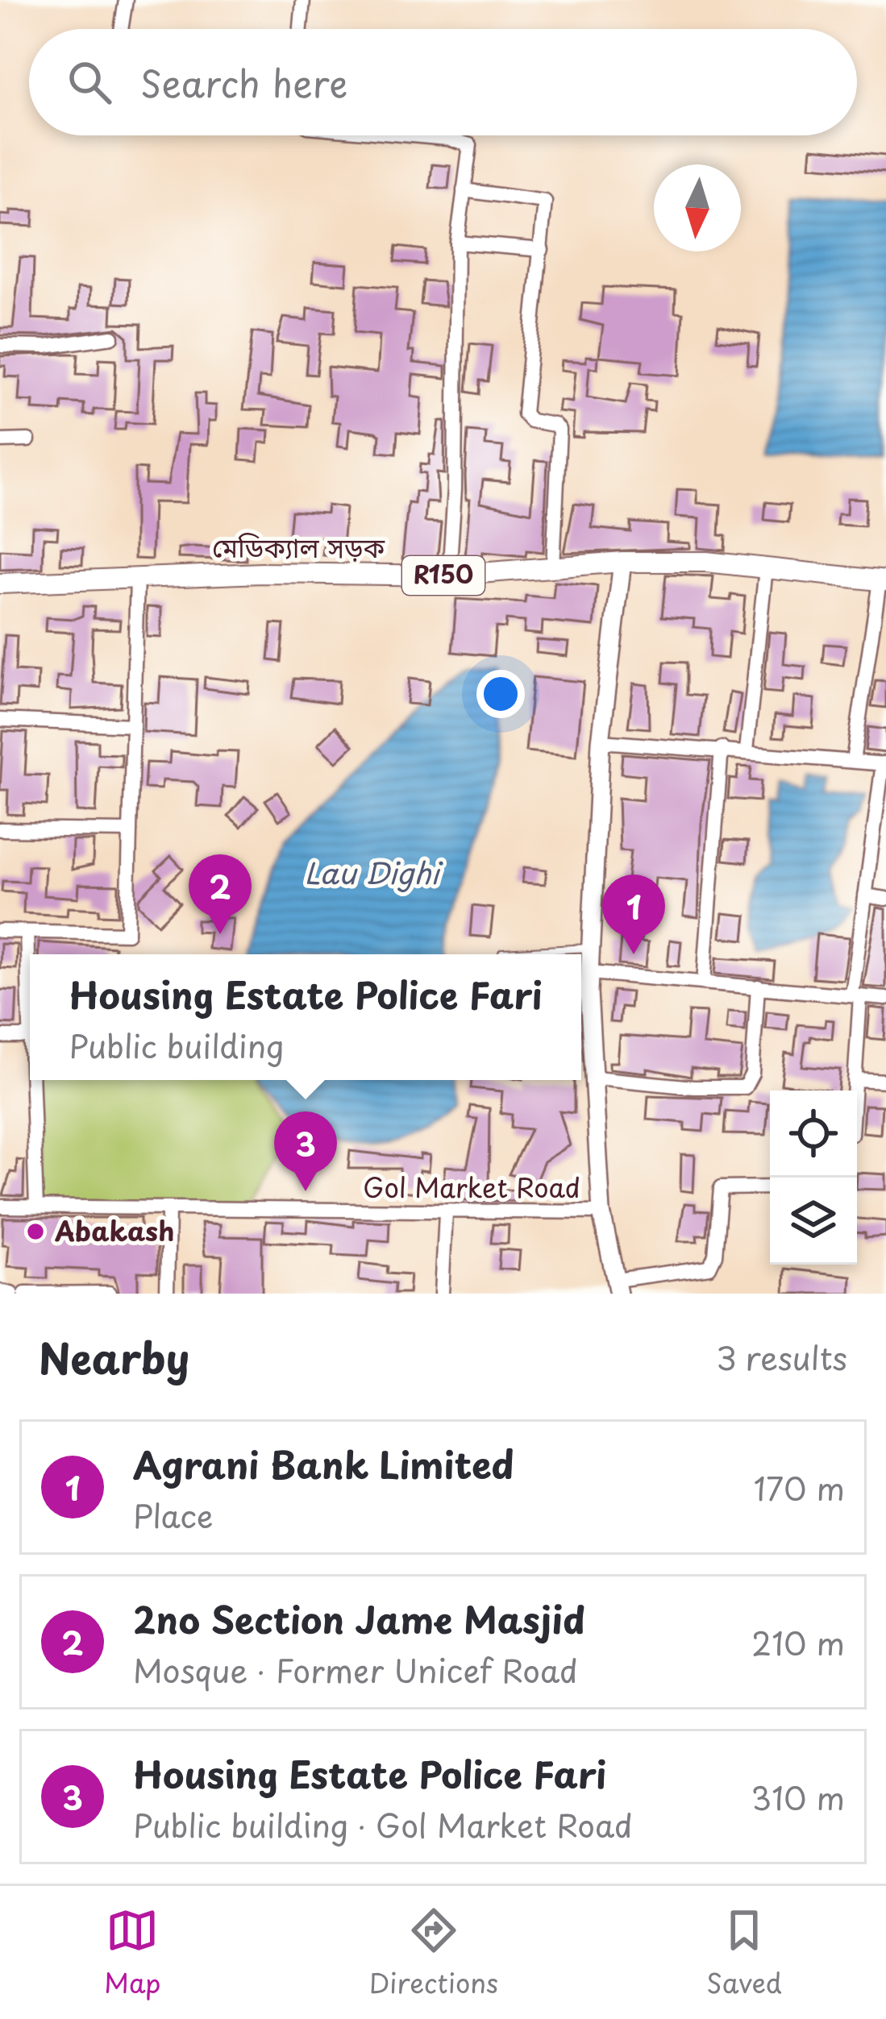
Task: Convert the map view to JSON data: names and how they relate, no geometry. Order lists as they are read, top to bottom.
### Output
{
  "streets": {
    "main road": ["মেডিক্যাল সড়ক", "R150"],
    "street": ["Gol Market Road"]
  },
  "water": ["Lau Dighi"],
  "places": ["Abakash"],
  "north": "bottom",
  "page": {
    "search": "Search here",
    "pins": ["2", "1", "3"],
    "popup": ["Housing Estate Police Fari", "Public building"],
    "heading": ["Nearby", "3 results"],
    "list": [
      {
        "mark": "1",
        "name": "Agrani Bank Limited",
        "note": "Place",
        "value": "170 m"
      },
      {
        "mark": "2",
        "name": "2no Section Jame Masjid",
        "note": "Mosque · Former Unicef Road",
        "value": "210 m"
      },
      {
        "mark": "3",
        "name": "Housing Estate Police Fari",
        "note": "Public building · Gol Market Road",
        "value": "310 m"
      }
    ],
    "nav": ["Map", "Directions", "Saved"]
  }
}
